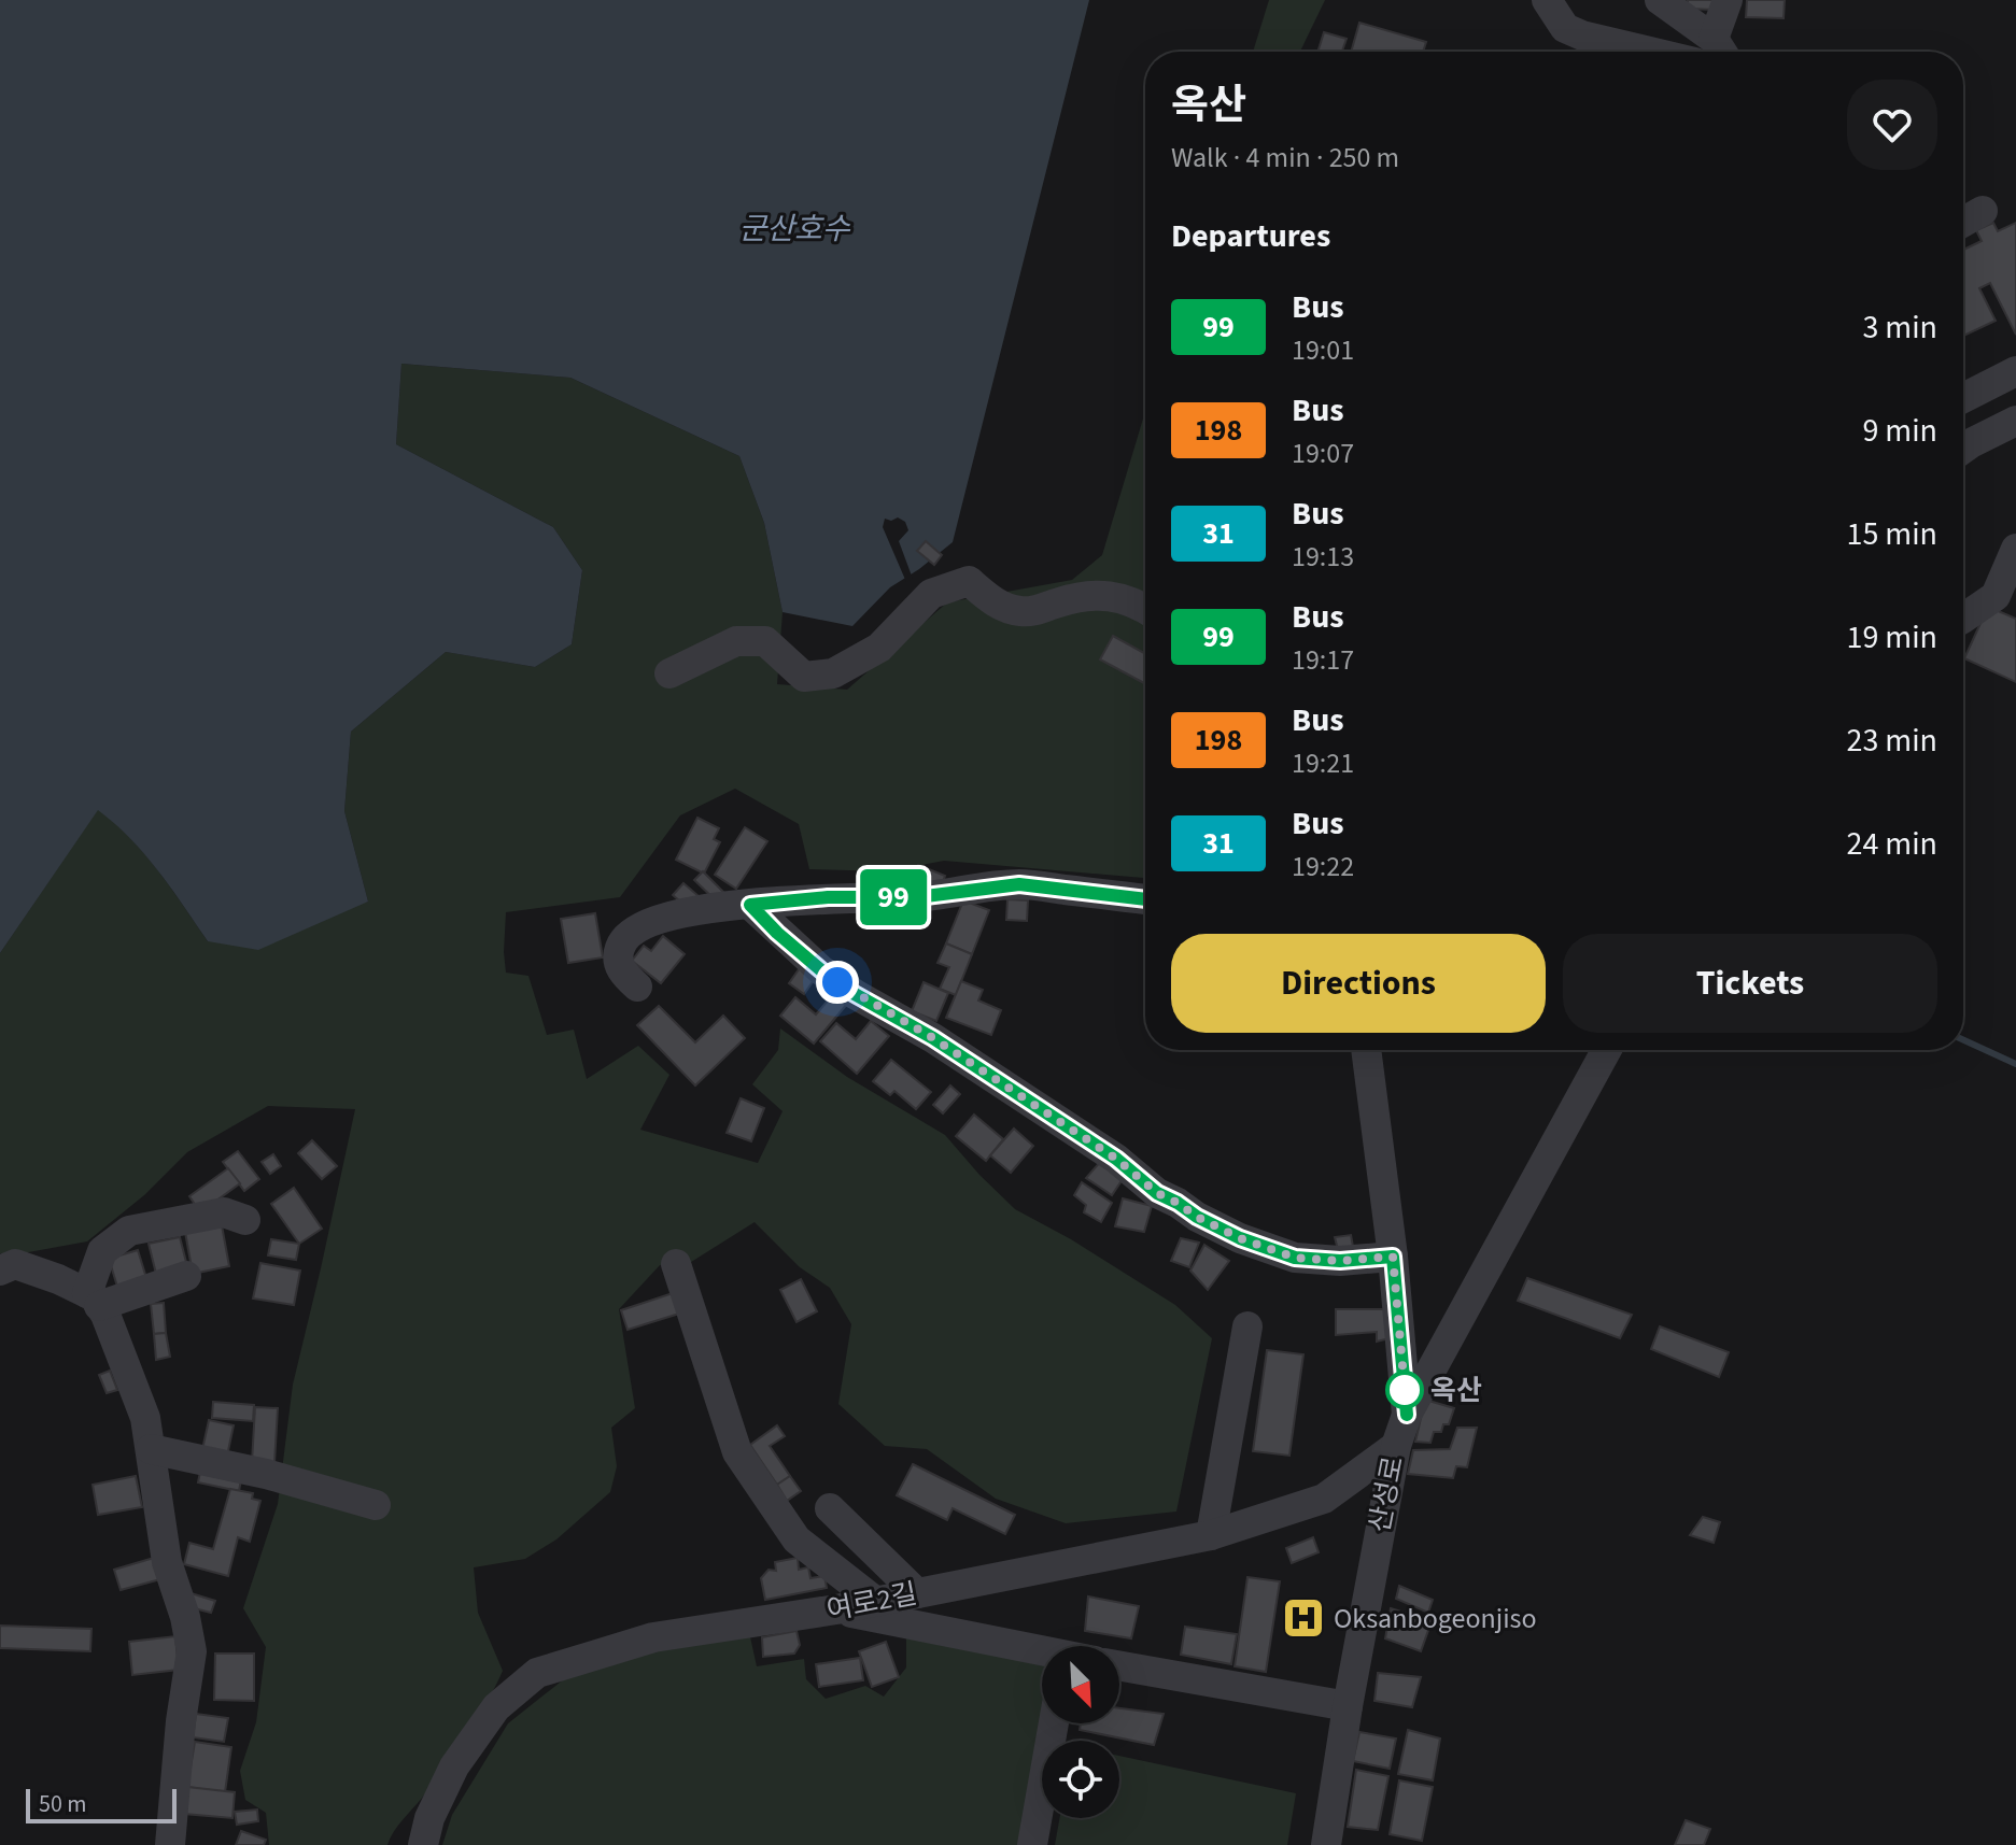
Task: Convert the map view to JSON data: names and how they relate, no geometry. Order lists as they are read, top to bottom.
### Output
{
  "streets": {
    "street": ["산성로", "여로2길"]
  },
  "crossings": [
    ["산성로", "여로2길"]
  ],
  "water": ["군산호수"],
  "places": {
    "other": ["옥산"],
    "hospital": ["Oksanbogeonjiso"]
  },
  "lines": ["bus line 99"],
  "scale_bar": "50 m",
  "north": "bottom right",
  "page": {
    "on_map": "99",
    "heading": [
      ["옥산", "Walk · 4 min · 250 m"],
      "Departures"
    ],
    "list": [
      {
        "mark": "99",
        "name": "Bus",
        "note": "19:01",
        "value": "3 min"
      },
      {
        "mark": "198",
        "name": "Bus",
        "note": "19:07",
        "value": "9 min"
      },
      {
        "mark": "31",
        "name": "Bus",
        "note": "19:13",
        "value": "15 min"
      },
      {
        "mark": "99",
        "name": "Bus",
        "note": "19:17",
        "value": "19 min"
      },
      {
        "mark": "198",
        "name": "Bus",
        "note": "19:21",
        "value": "23 min"
      },
      {
        "mark": "31",
        "name": "Bus",
        "note": "19:22",
        "value": "24 min"
      }
    ],
    "buttons": ["Directions", "Tickets"],
    "scale": "50 m"
  }
}
